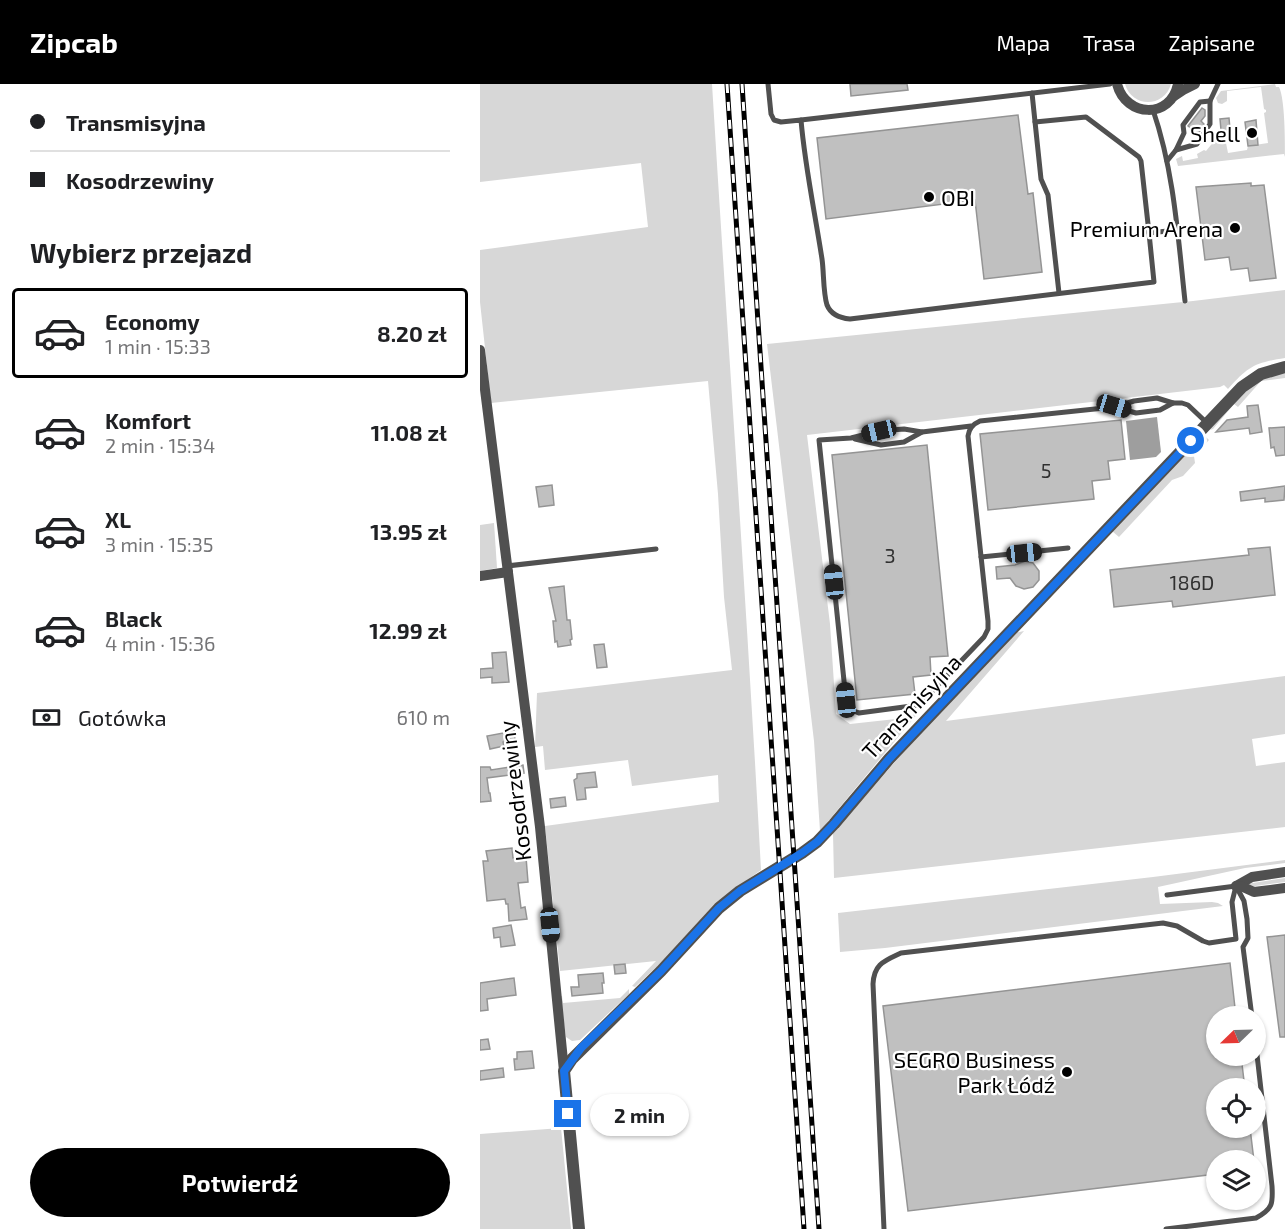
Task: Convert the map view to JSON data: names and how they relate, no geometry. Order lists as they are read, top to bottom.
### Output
{
  "streets": {
    "street": ["Transmisyjna", "Kosodrzewiny"]
  },
  "crossings": [
    ["Transmisyjna", "Kosodrzewiny"]
  ],
  "places": [
    "Shell",
    "OBI",
    "Premium Arena",
    "SEGRO Business Park Łódź"
  ],
  "house_numbers": ["5", "3", "186D"],
  "north": "bottom left",
  "page": {
    "header": "Zipcab",
    "nav": ["Mapa", "Trasa", "Zapisane"],
    "banner": ["Transmisyjna", "Kosodrzewiny"],
    "heading": "Wybierz przejazd",
    "list": [
      {
        "name": "Economy",
        "note": "1 min · 15:33",
        "value": "8.20 zł"
      },
      {
        "name": "Komfort",
        "note": "2 min · 15:34",
        "value": "11.08 zł"
      },
      {
        "name": "XL",
        "note": "3 min · 15:35",
        "value": "13.95 zł"
      },
      {
        "name": "Black",
        "note": "4 min · 15:36",
        "value": "12.99 zł"
      }
    ],
    "pay": ["Gotówka", "610 m"],
    "bubble": "2 min",
    "buttons": "Potwierdź"
  }
}
